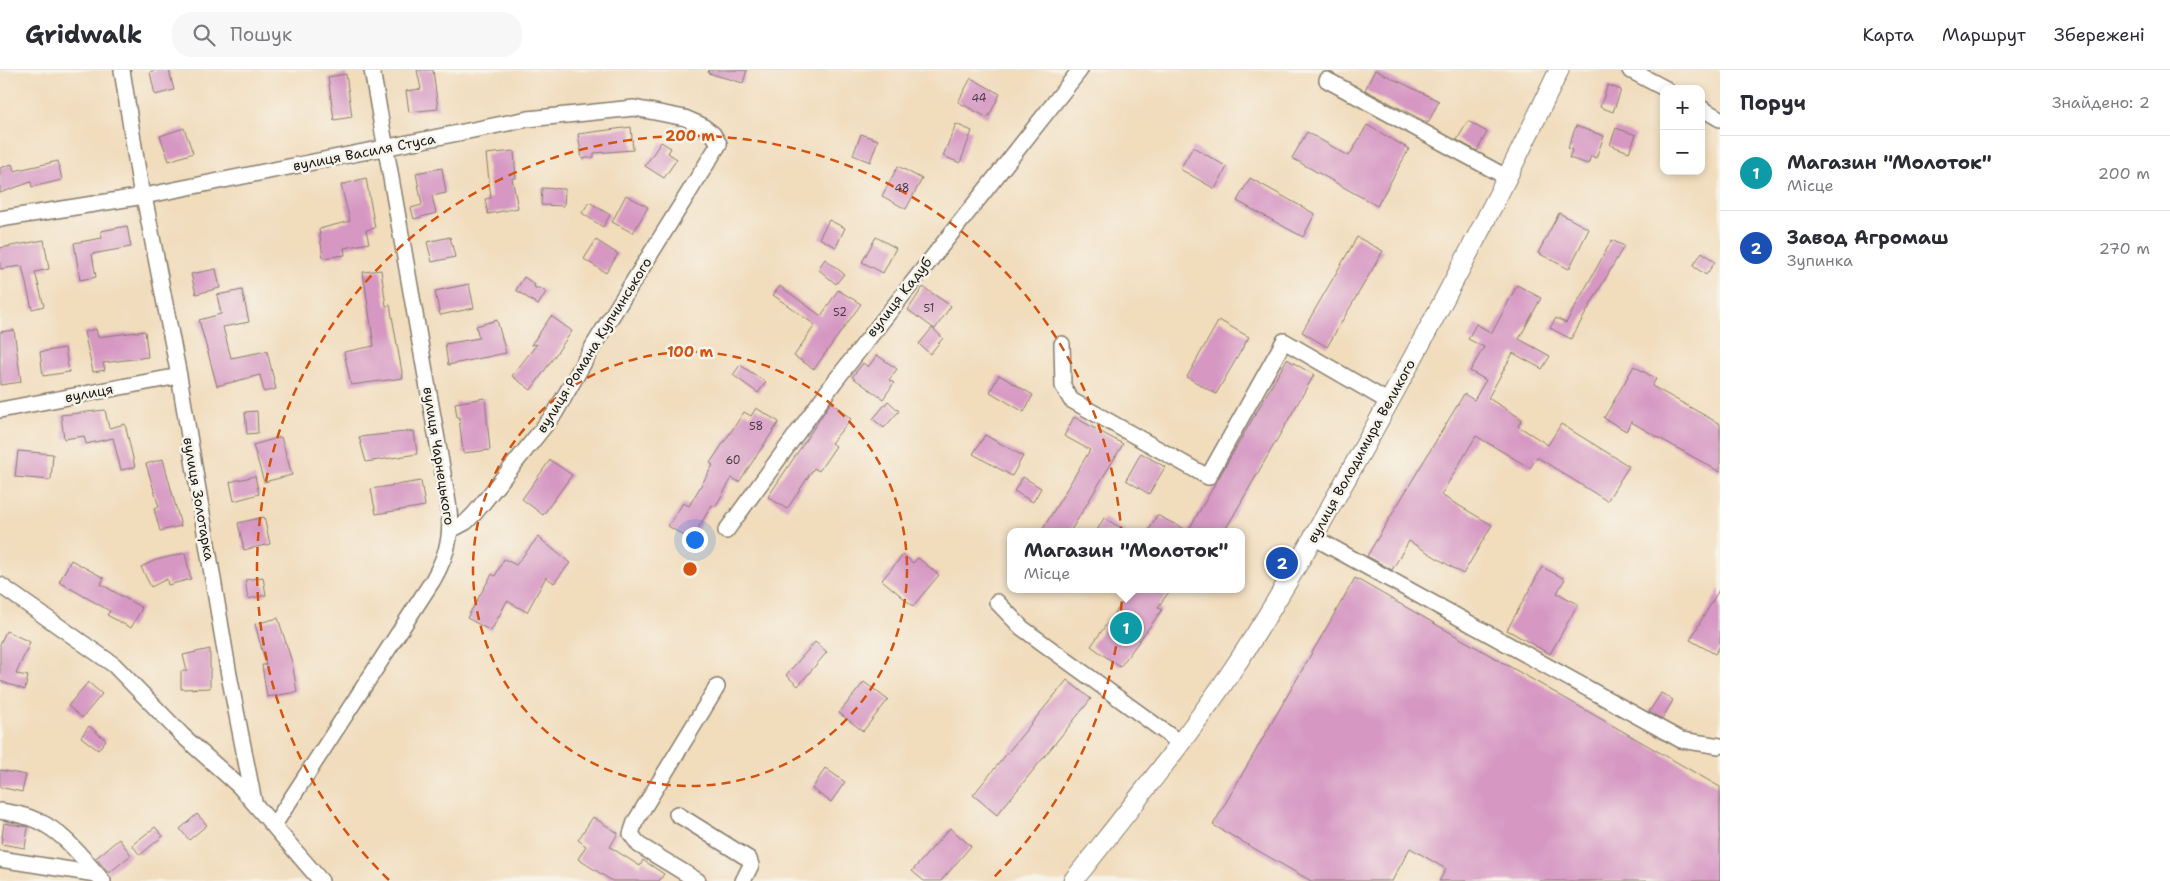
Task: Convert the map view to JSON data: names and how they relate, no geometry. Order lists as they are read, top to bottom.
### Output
{
  "streets": {
    "main road": ["вулиця Володимира Великого"],
    "street": [
      "вулиця Василя Стуса",
      "вулиця Кадуб",
      "вулиця Романа Купчинського",
      "вулиця",
      "вулиця Чарнецького",
      "вулиця Золотарка"
    ]
  },
  "crossings": [
    ["вулиця Василя Стуса", "вулиця Романа Купчинського"],
    ["вулиця Василя Стуса", "вулиця Чарнецького"],
    ["вулиця Василя Стуса", "вулиця Золотарка"],
    ["вулиця Романа Купчинського", "вулиця Чарнецького"],
    ["вулиця", "вулиця Золотарка"],
    ["вулиця Чарнецького", "вулиця Золотарка"]
  ],
  "house_numbers": [
    "44",
    "48",
    "51",
    "52",
    "58",
    "60"
  ],
  "page": {
    "header": "Gridwalk",
    "search": "Пошук",
    "nav": ["Карта", "Маршрут", "Збережені"],
    "heading": ["Поруч", "Знайдено: 2"],
    "map_buttons": ["+", "−"],
    "list": [
      {
        "mark": "1",
        "name": "Магазин \"Молоток\"",
        "note": "Місце",
        "value": "200 m"
      },
      {
        "mark": "2",
        "name": "Завод Агромаш",
        "note": "Зупинка",
        "value": "270 m"
      }
    ],
    "popup": ["Магазин \"Молоток\"", "Місце"],
    "pins": ["2", "1"]
  },
  "rings": ["200 m", "100 m"]
}
